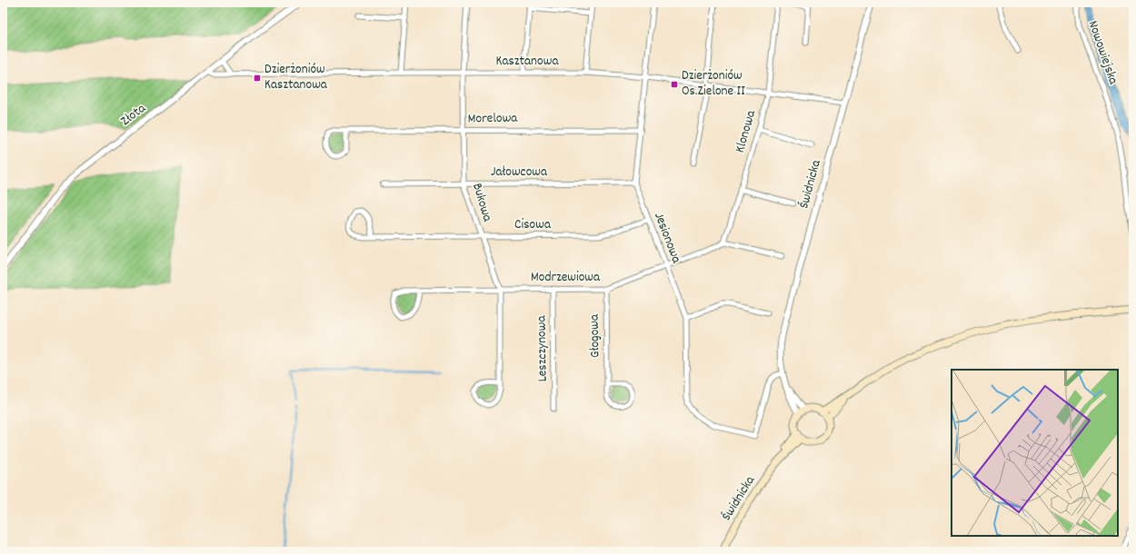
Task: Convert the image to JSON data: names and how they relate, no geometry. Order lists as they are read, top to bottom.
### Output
{
  "streets": {
    "main road": ["Świdnicka"],
    "street": [
      "Nowowiejska",
      "Kasztanowa",
      "Złota",
      "Morelowa",
      "Klonowa",
      "Jałowcowa",
      "Bukowa",
      "Cisowa",
      "Jesionowa",
      "Modrzewiowa",
      "Głogowa",
      "Leszczynowa"
    ]
  },
  "crossings": [
    ["Kasztanowa", "Złota"],
    ["Kasztanowa", "Klonowa"],
    ["Kasztanowa", "Świdnicka"],
    ["Kasztanowa", "Bukowa"],
    ["Kasztanowa", "Jesionowa"],
    ["Morelowa", "Bukowa"],
    ["Morelowa", "Jesionowa"],
    ["Klonowa", "Modrzewiowa"],
    ["Jałowcowa", "Bukowa"],
    ["Jałowcowa", "Jesionowa"],
    ["Świdnicka", "Jesionowa"],
    ["Bukowa", "Cisowa"],
    ["Bukowa", "Modrzewiowa"],
    ["Cisowa", "Jesionowa"],
    ["Jesionowa", "Modrzewiowa"],
    ["Modrzewiowa", "Głogowa"],
    ["Modrzewiowa", "Leszczynowa"]
  ],
  "places": {
    "transit": ["Dzierżoniów Kasztanowa", "Dzierżoniów Os.Zielone II"]
  }
}
